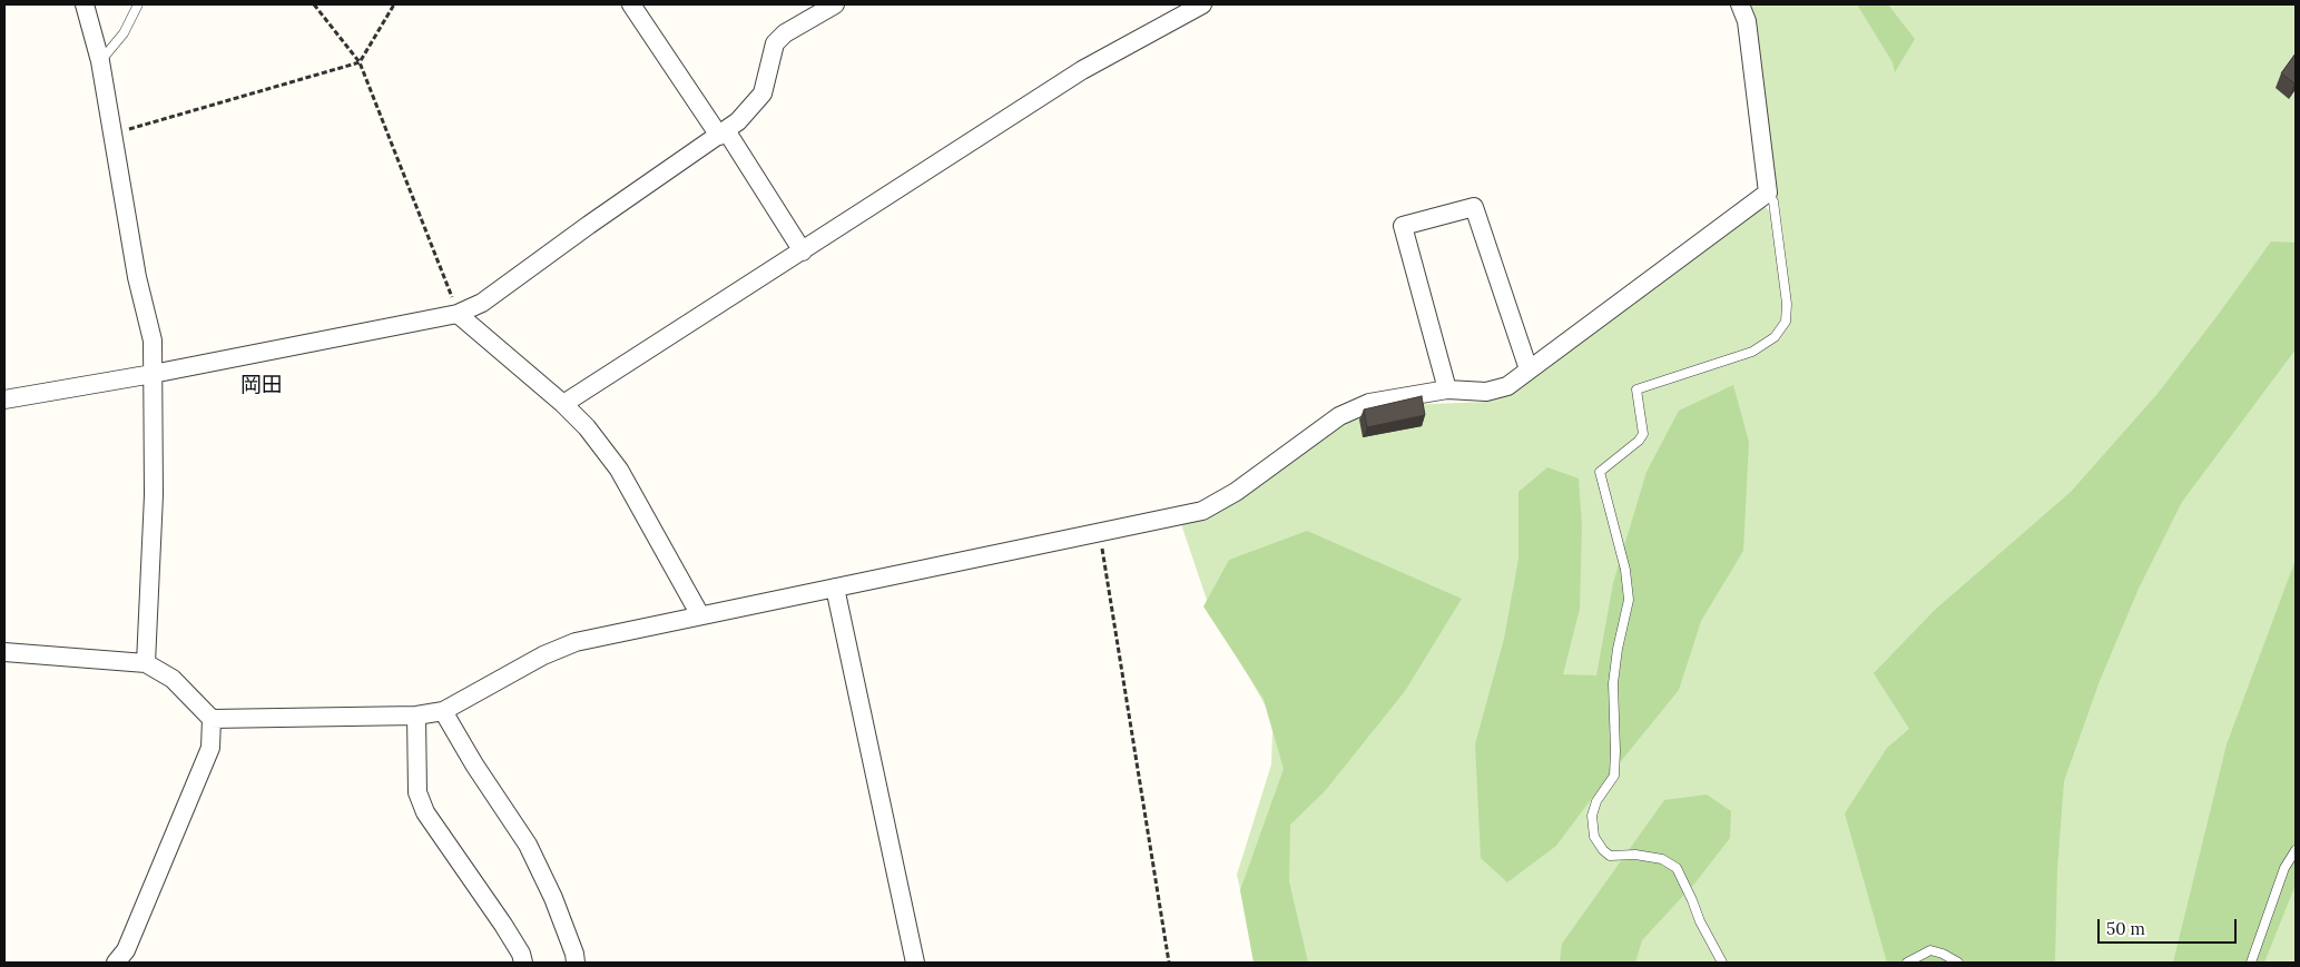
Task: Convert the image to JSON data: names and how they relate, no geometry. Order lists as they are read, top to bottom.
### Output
{
  "districts": ["岡田"],
  "scale_bar": "50 m"
}
